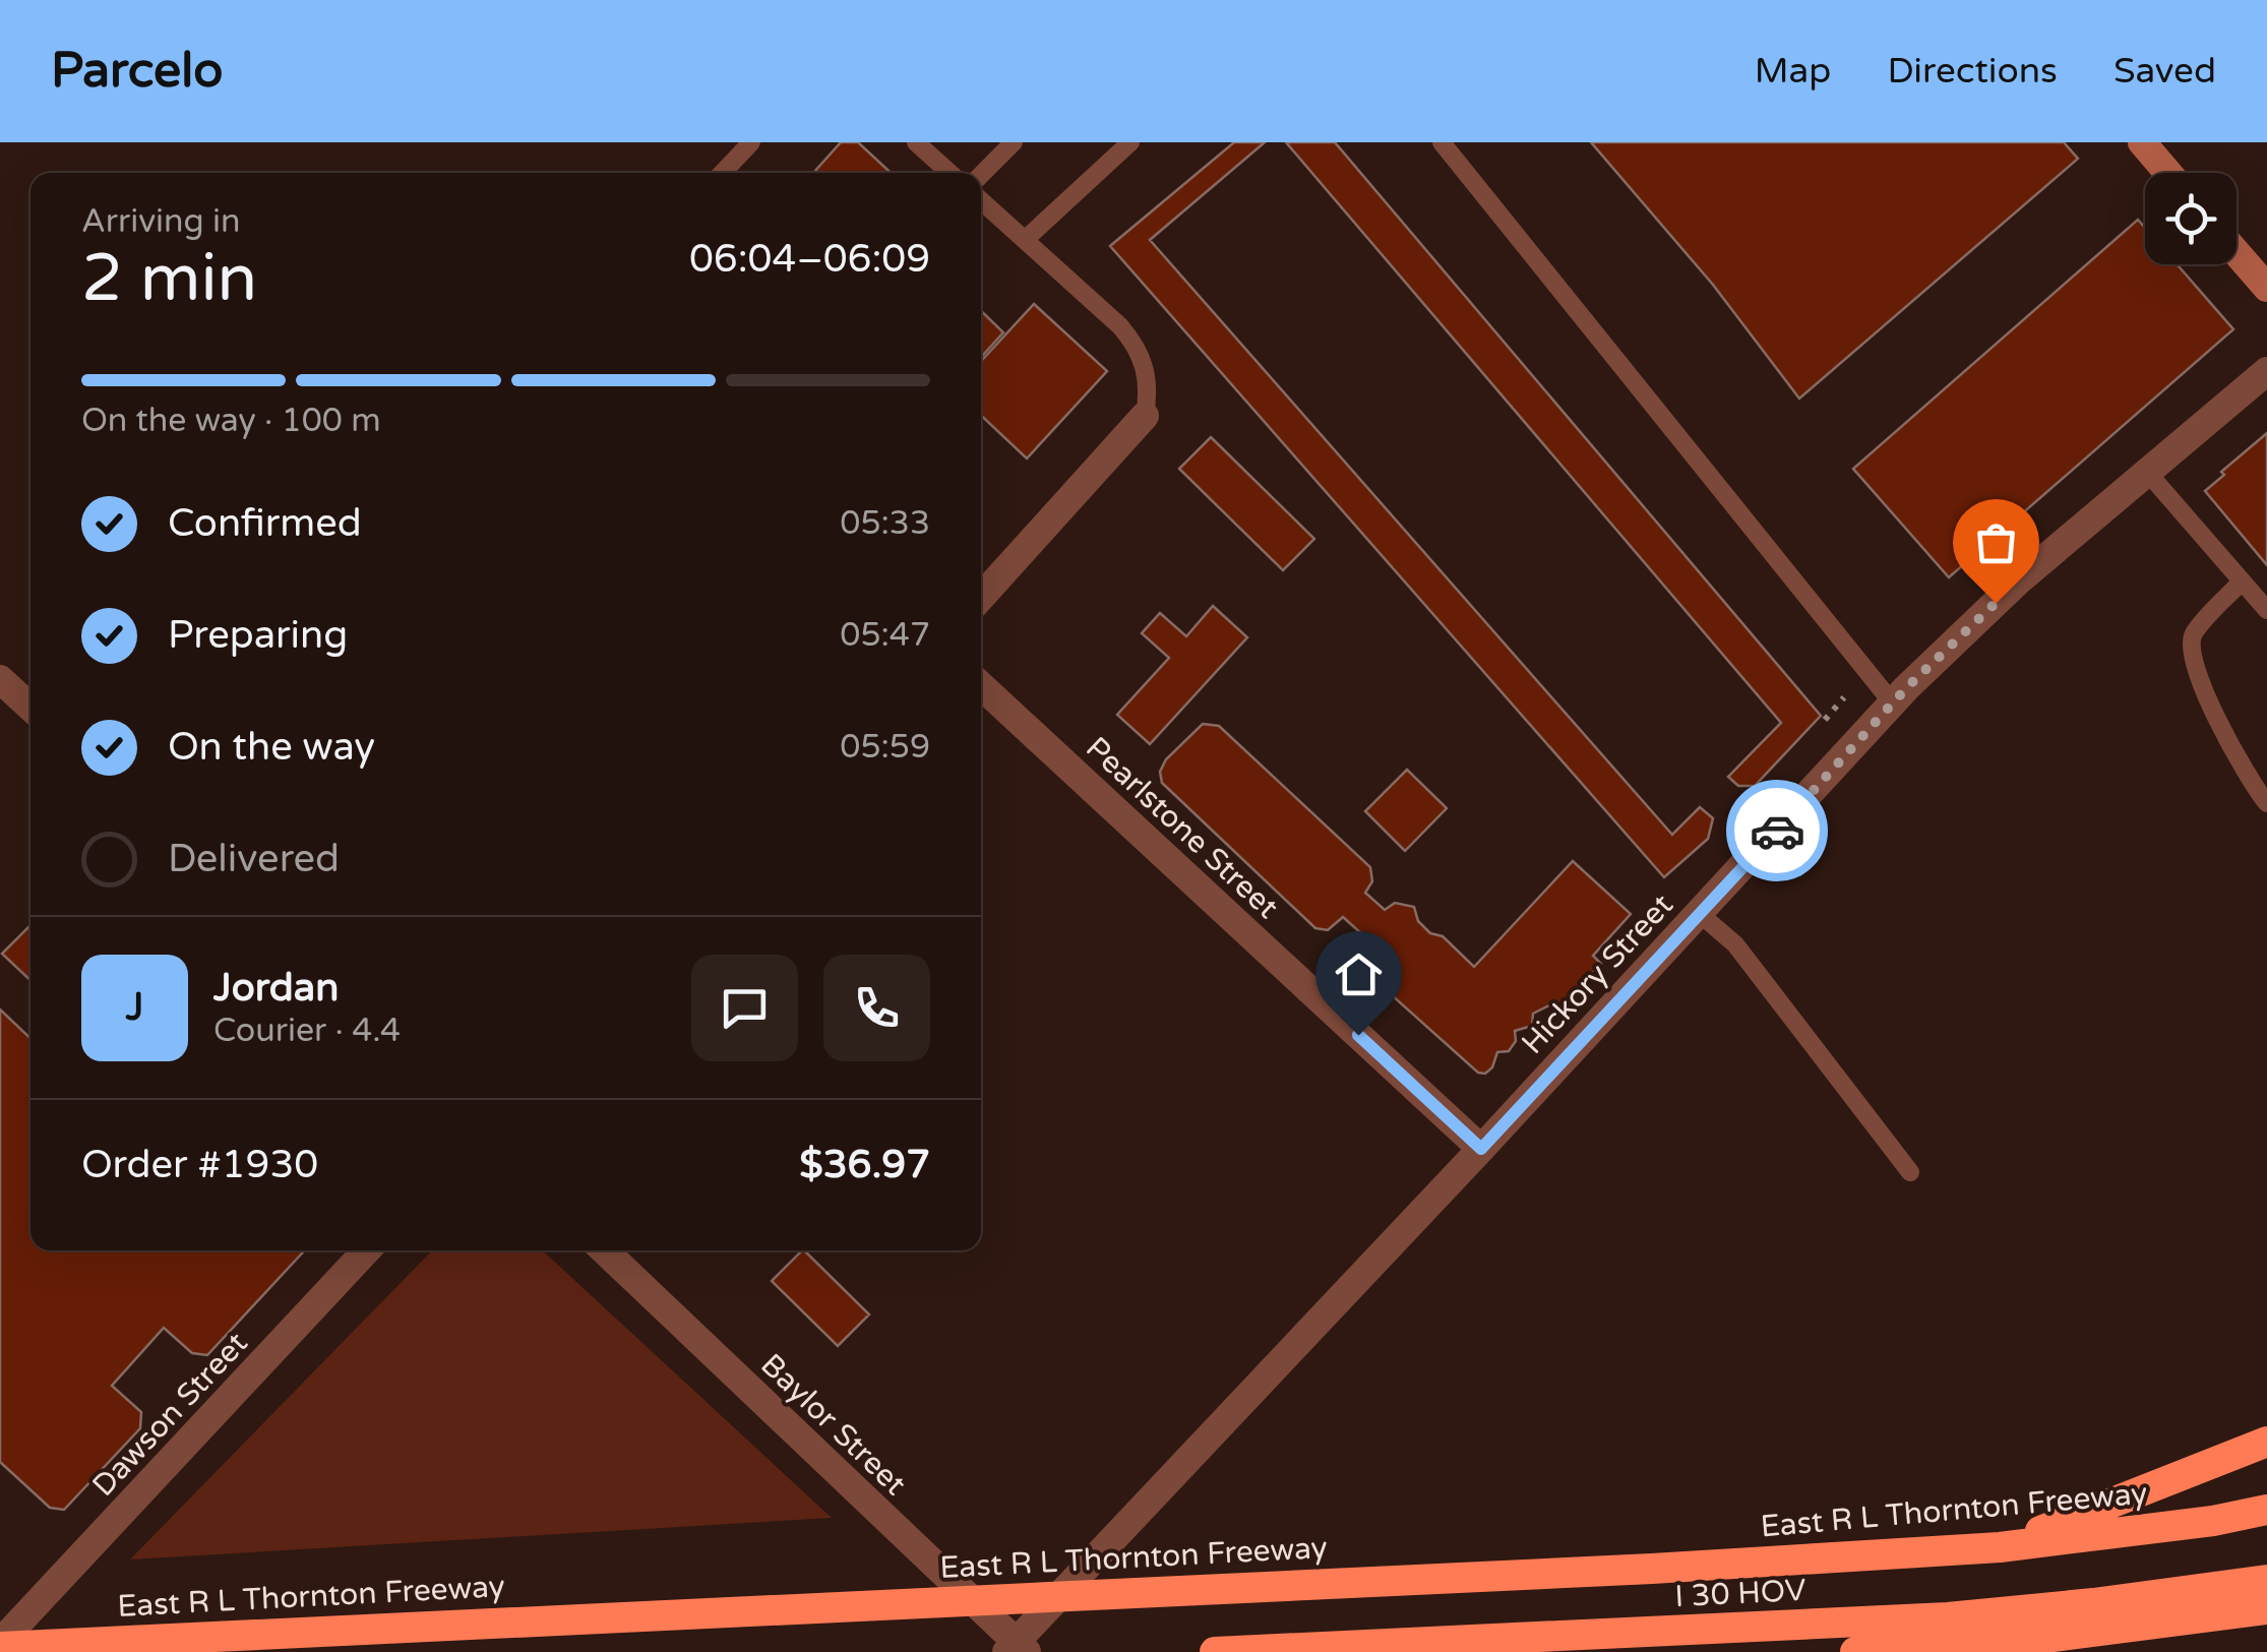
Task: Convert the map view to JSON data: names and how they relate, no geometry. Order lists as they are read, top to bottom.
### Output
{
  "streets": {
    "highway": ["East R L Thornton Freeway", "I 30 HOV"],
    "street": [
      "Pearlstone Street",
      "Hickory Street",
      "Dawson Street",
      "Baylor Street"
    ]
  },
  "crossings": [
    ["Pearlstone Street", "Hickory Street"],
    ["Hickory Street", "Baylor Street"],
    ["Dawson Street", "East R L Thornton Freeway"]
  ],
  "page": {
    "header": "Parcelo",
    "nav": ["Map", "Directions", "Saved"],
    "heading": ["2 min", "Arriving in", "06:04–06:09"],
    "panel": [
      "Jordan",
      "Courier · 4.4",
      "Order #1930",
      "$36.97"
    ],
    "bar": "On the way · 100 m",
    "list": [
      ["Confirmed", "05:33"],
      ["Preparing", "05:47"],
      ["On the way", "05:59"],
      "Delivered"
    ],
    "round": "J"
  }
}
